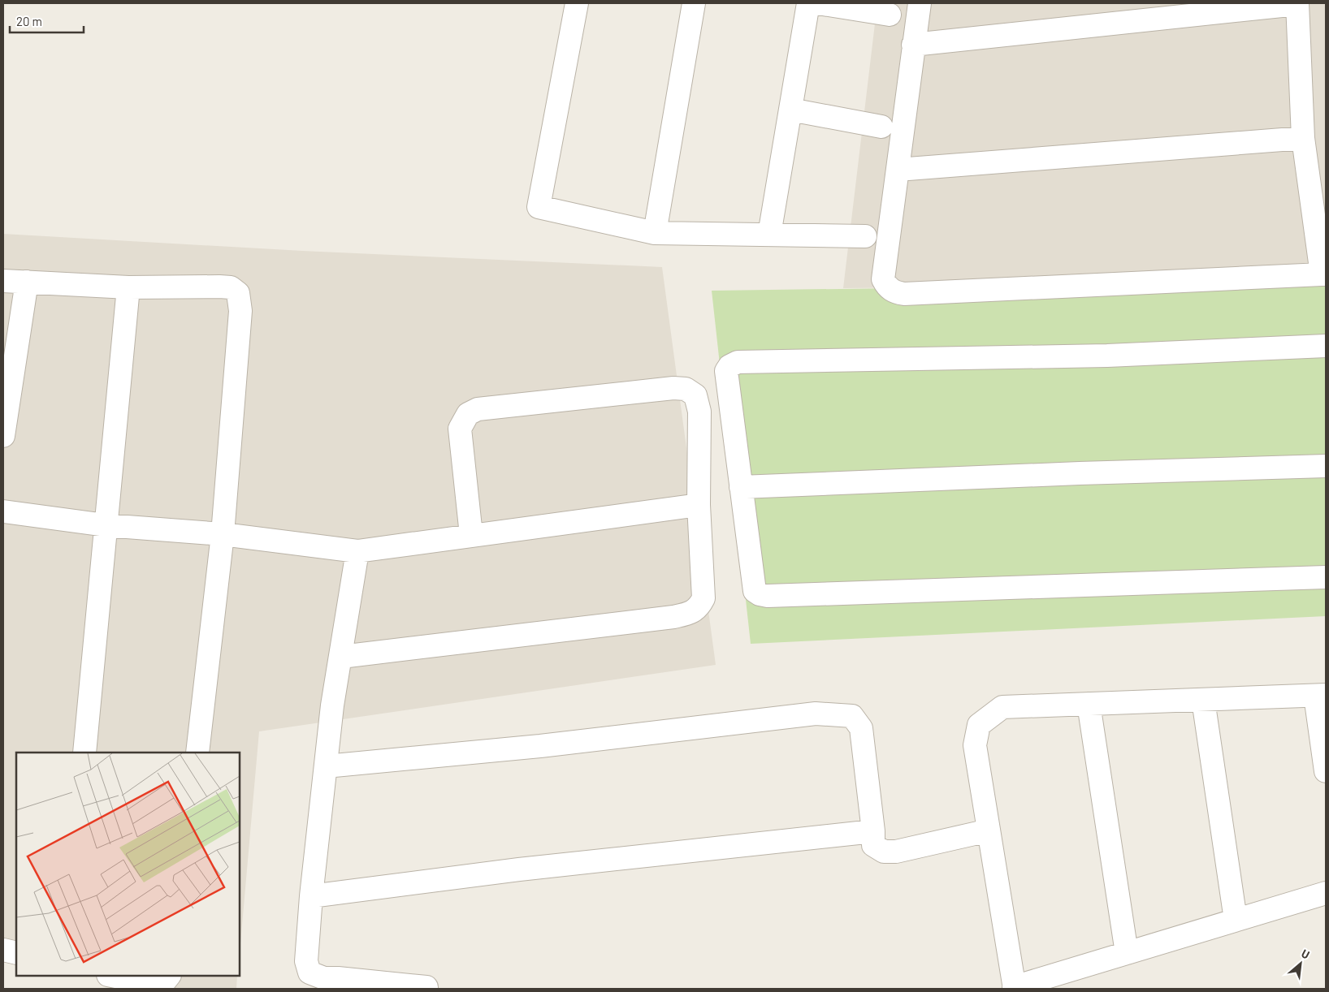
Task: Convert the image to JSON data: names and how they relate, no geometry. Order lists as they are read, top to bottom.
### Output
{
  "scale_bar": "20 m",
  "north": "top right"
}
